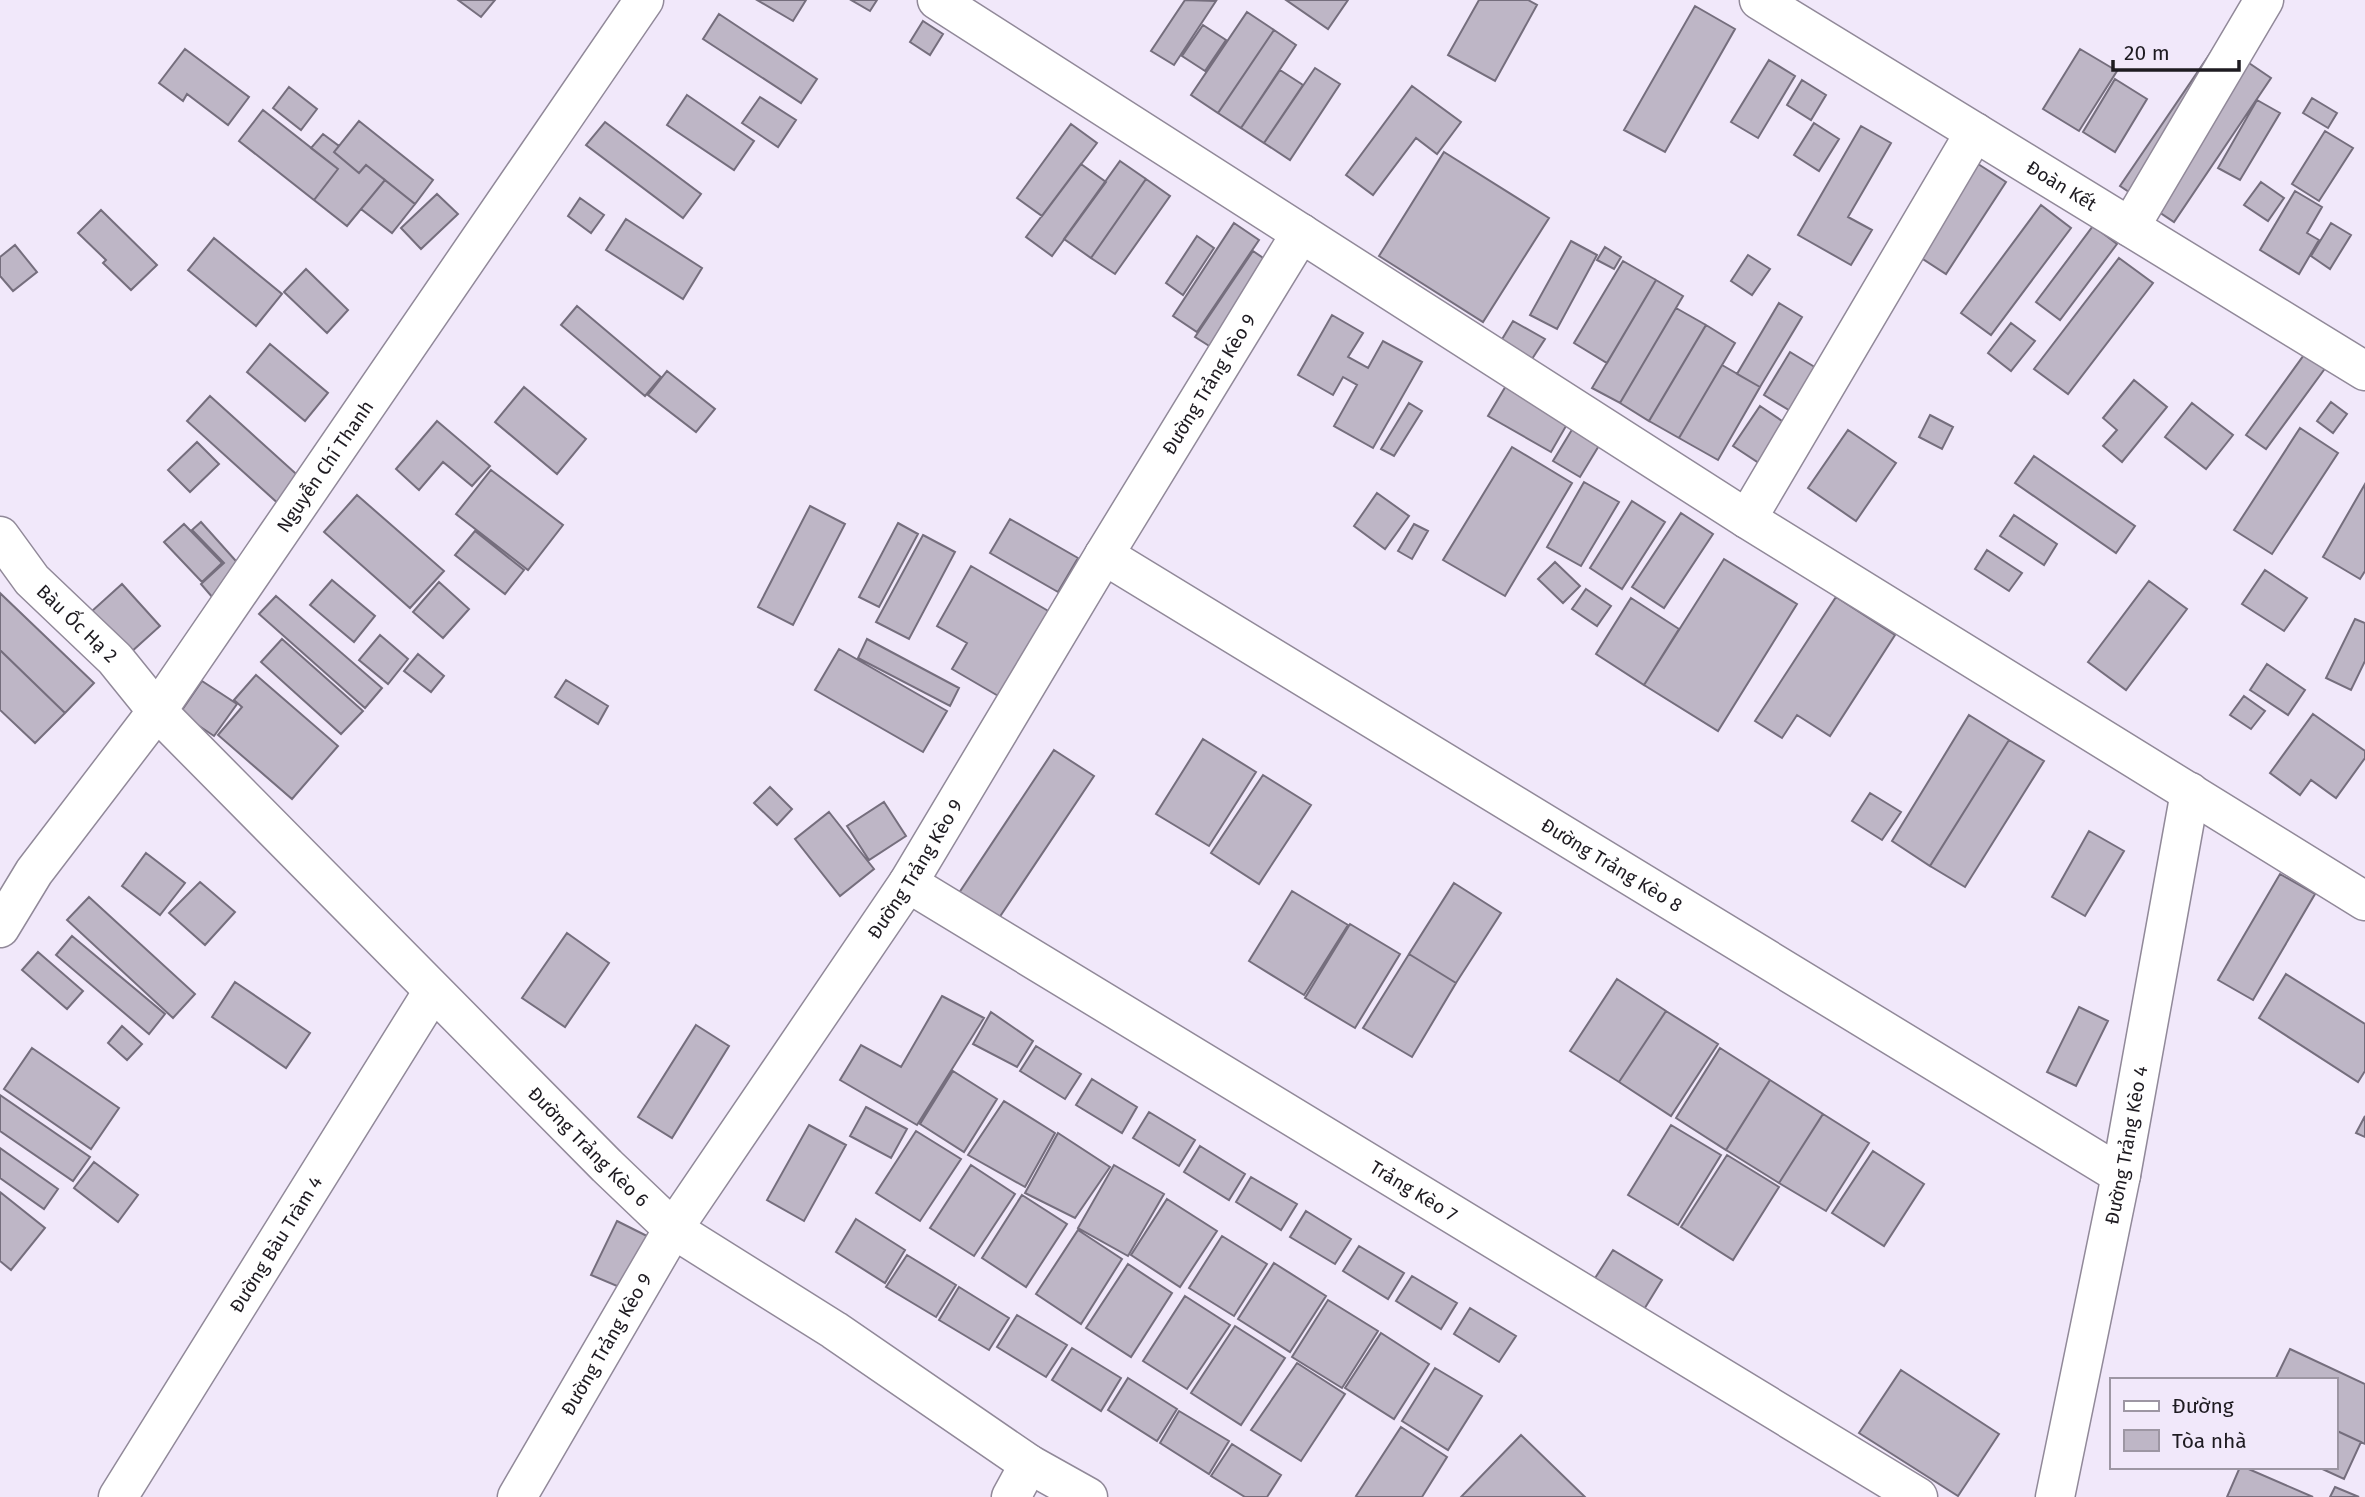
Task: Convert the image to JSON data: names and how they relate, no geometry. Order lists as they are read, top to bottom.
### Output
{
  "streets": {
    "street": [
      "Đoàn Kết",
      "Đường Trảng Kèo 9",
      "Nguyễn Chí Thanh",
      "Bàu Ốc Hạ 2",
      "Đường Trảng Kèo 8",
      "Đường Trảng Kèo 4",
      "Đường Trảng Kèo 6",
      "Trảng Kèo 7",
      "Đường Bàu Tràm 4"
    ]
  },
  "crossings": [
    ["Đường Trảng Kèo 9", "Đường Trảng Kèo 8"],
    ["Đường Trảng Kèo 9", "Đường Trảng Kèo 6"],
    ["Đường Trảng Kèo 9", "Trảng Kèo 7"],
    ["Nguyễn Chí Thanh", "Bàu Ốc Hạ 2"],
    ["Nguyễn Chí Thanh", "Đường Trảng Kèo 6"],
    ["Bàu Ốc Hạ 2", "Đường Trảng Kèo 6"],
    ["Đường Trảng Kèo 8", "Đường Trảng Kèo 4"],
    ["Đường Trảng Kèo 6", "Đường Bàu Tràm 4"]
  ],
  "legend": ["Đường", "Tòa nhà"],
  "scale_bar": "20 m"
}
